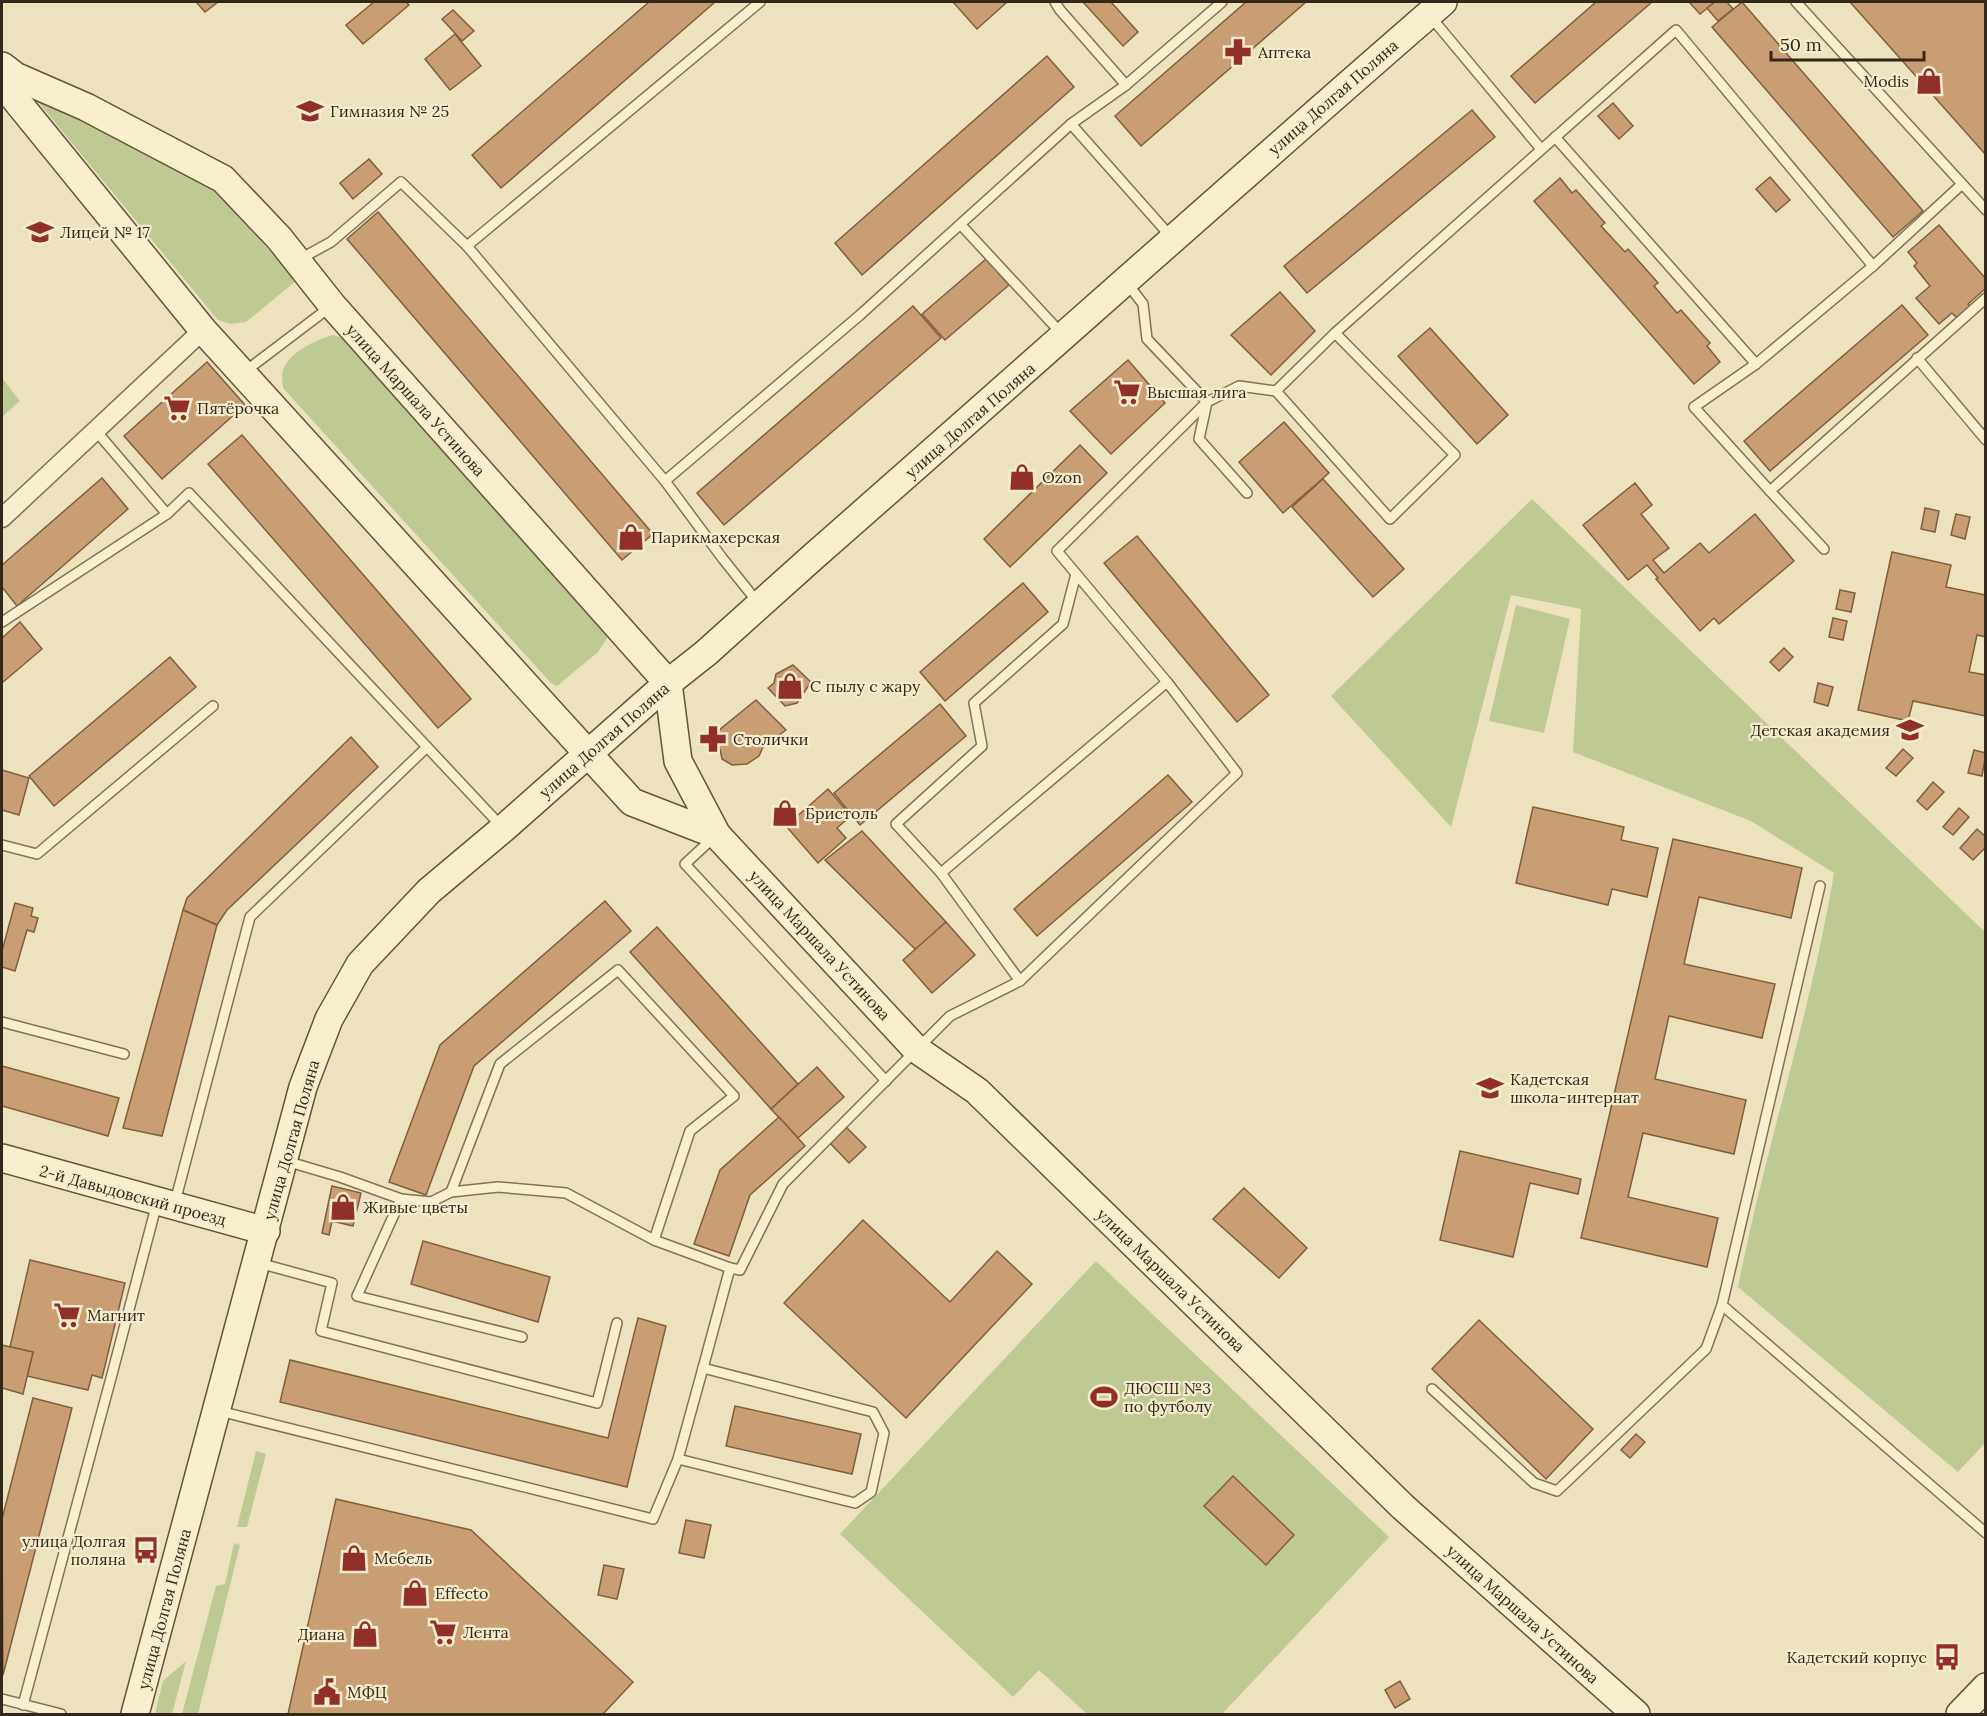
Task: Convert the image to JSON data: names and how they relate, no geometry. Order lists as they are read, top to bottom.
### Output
{
  "streets": {
    "street": ["улица Долгая Поляна", "улица Маршала Устинова", "2-й Давыдовский проезд"]
  },
  "crossings": [
    ["улица Долгая Поляна", "улица Маршала Устинова"],
    ["улица Долгая Поляна", "2-й Давыдовский проезд"]
  ],
  "places": {
    "pharmacy": ["Аптека", "Столички"],
    "shop": [
      "Modis",
      "Ozon",
      "Парикмахерская",
      "C пылу с жару",
      "Бристоль",
      "Живые цветы",
      "Мебель",
      "Effecto",
      "Диана"
    ],
    "school or university": [
      "Гимназия № 25",
      "Лицей № 17",
      "Детская академия",
      "Кадетская школа-интернат"
    ],
    "supermarket": [
      "Высшая лига",
      "Пятёрочка",
      "Магнит",
      "Лента"
    ],
    "sports": ["ДЮСШ №3 по футболу"],
    "bus stop": ["улица Долгая поляна", "Кадетский корпус"],
    "public building": ["МФЦ"]
  },
  "scale_bar": "50 m"
}
